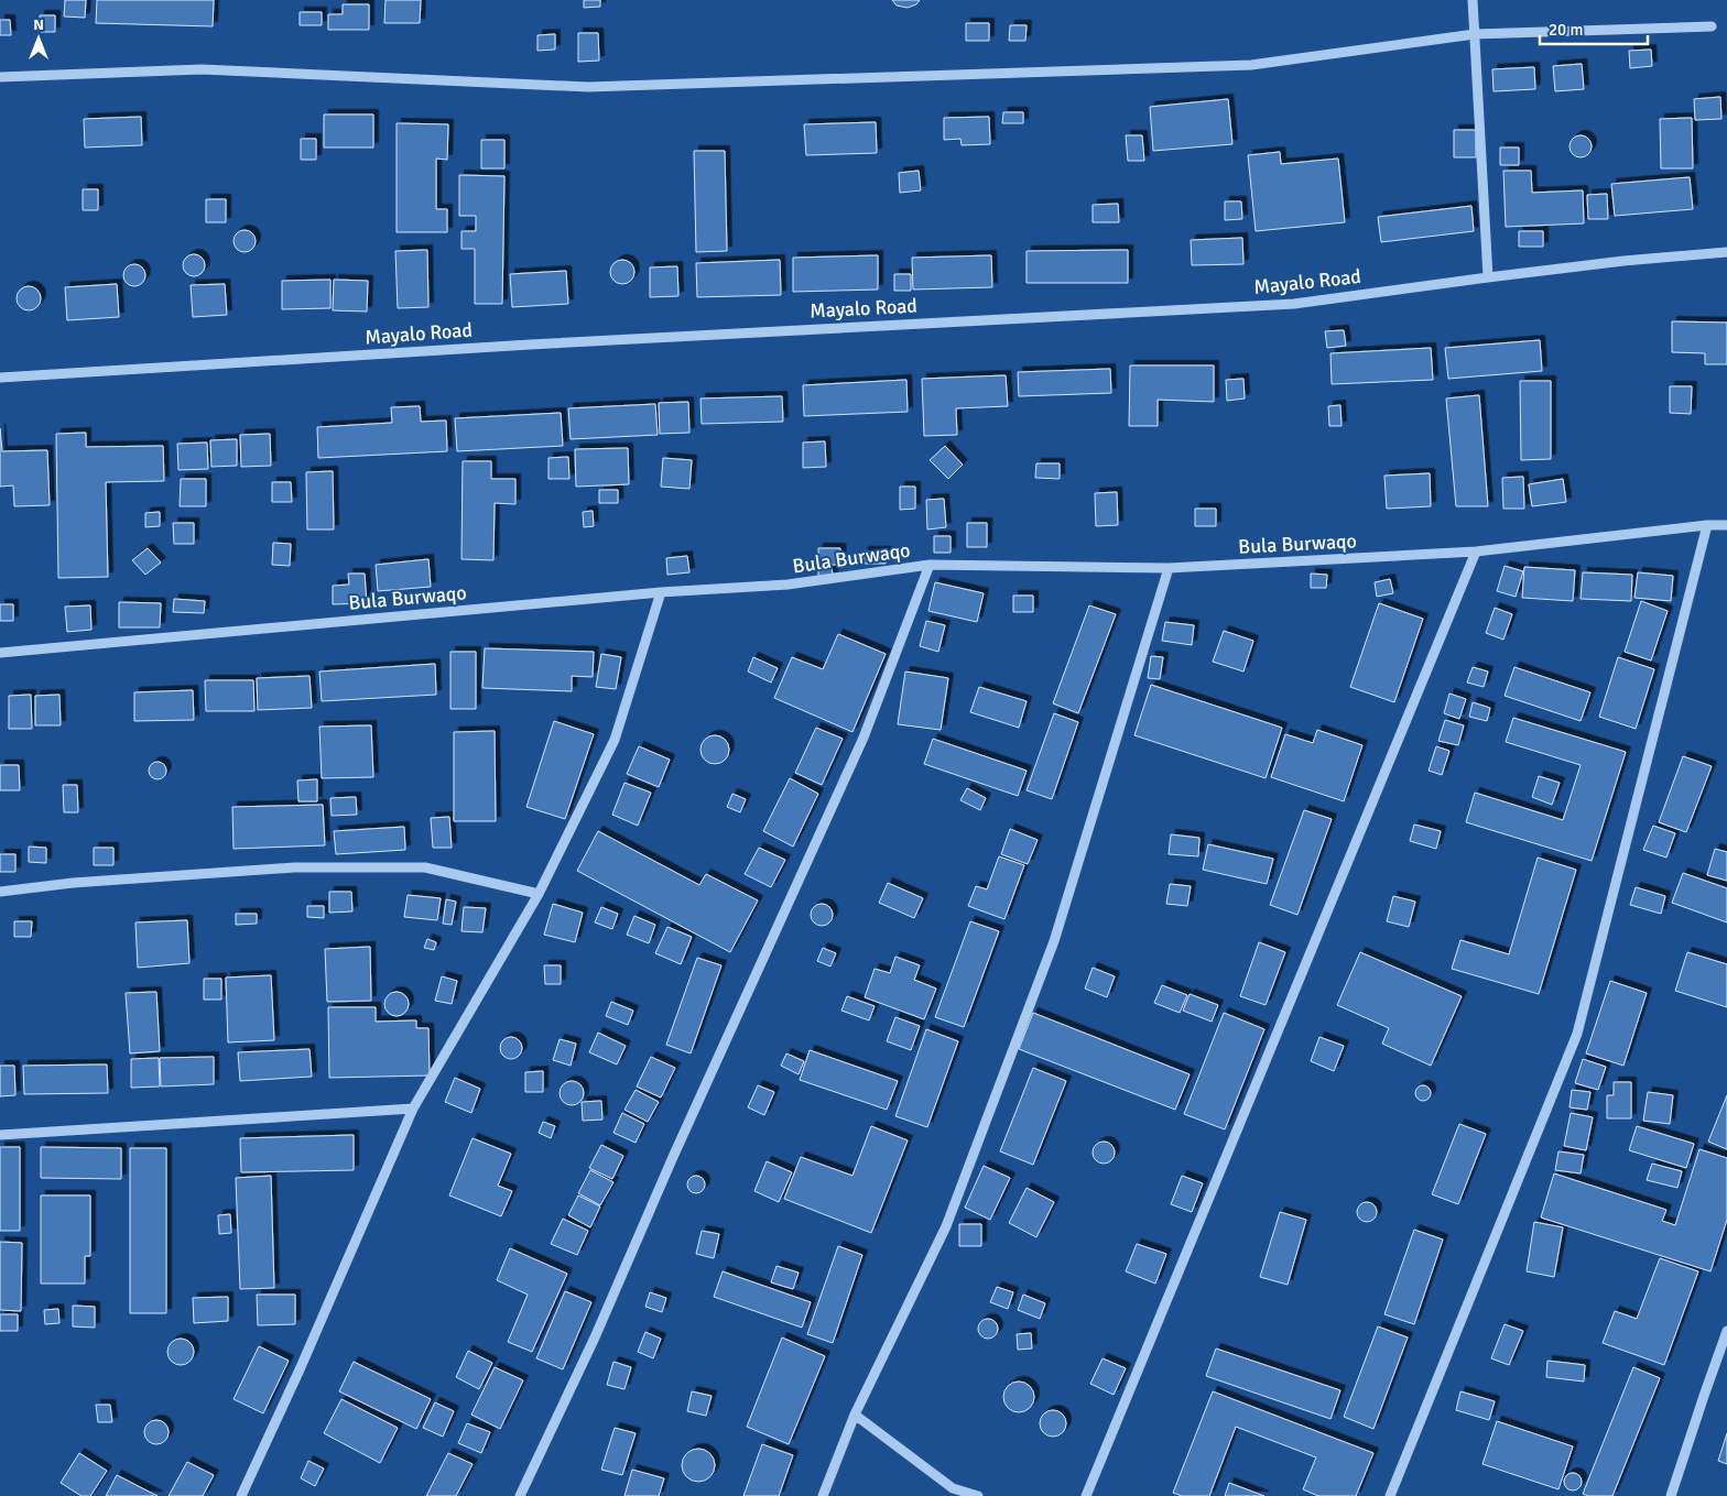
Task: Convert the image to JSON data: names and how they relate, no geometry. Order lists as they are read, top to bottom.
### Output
{
  "streets": {
    "street": ["Mayalo Road", "Bula Burwaqo"]
  },
  "scale_bar": "20 m",
  "north": "top"
}
